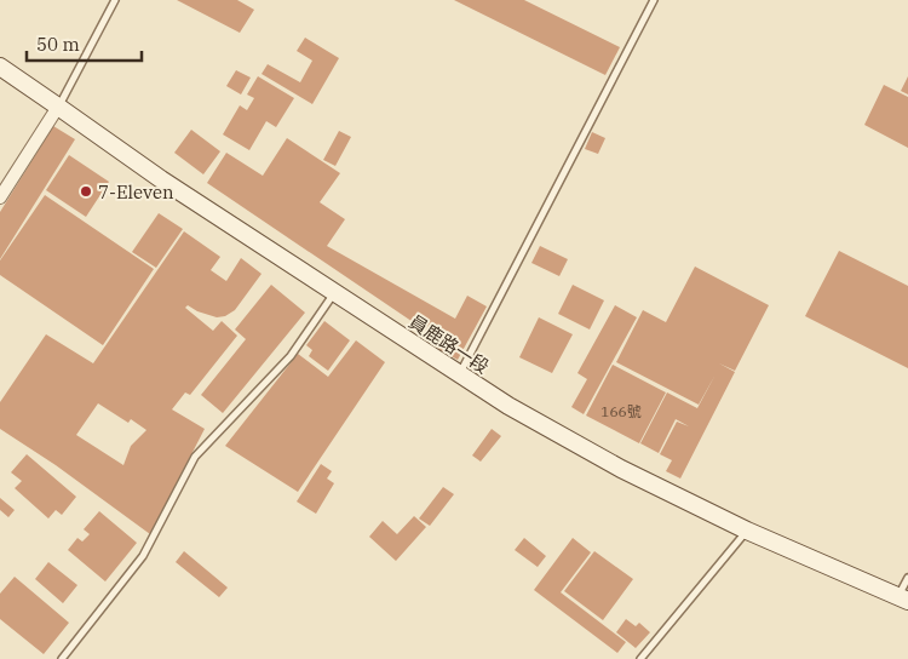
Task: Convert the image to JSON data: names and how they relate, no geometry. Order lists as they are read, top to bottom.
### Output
{
  "streets": {
    "main road": ["員鹿路一段"]
  },
  "places": ["7-Eleven"],
  "house_numbers": ["166號"],
  "scale_bar": "50 m"
}
